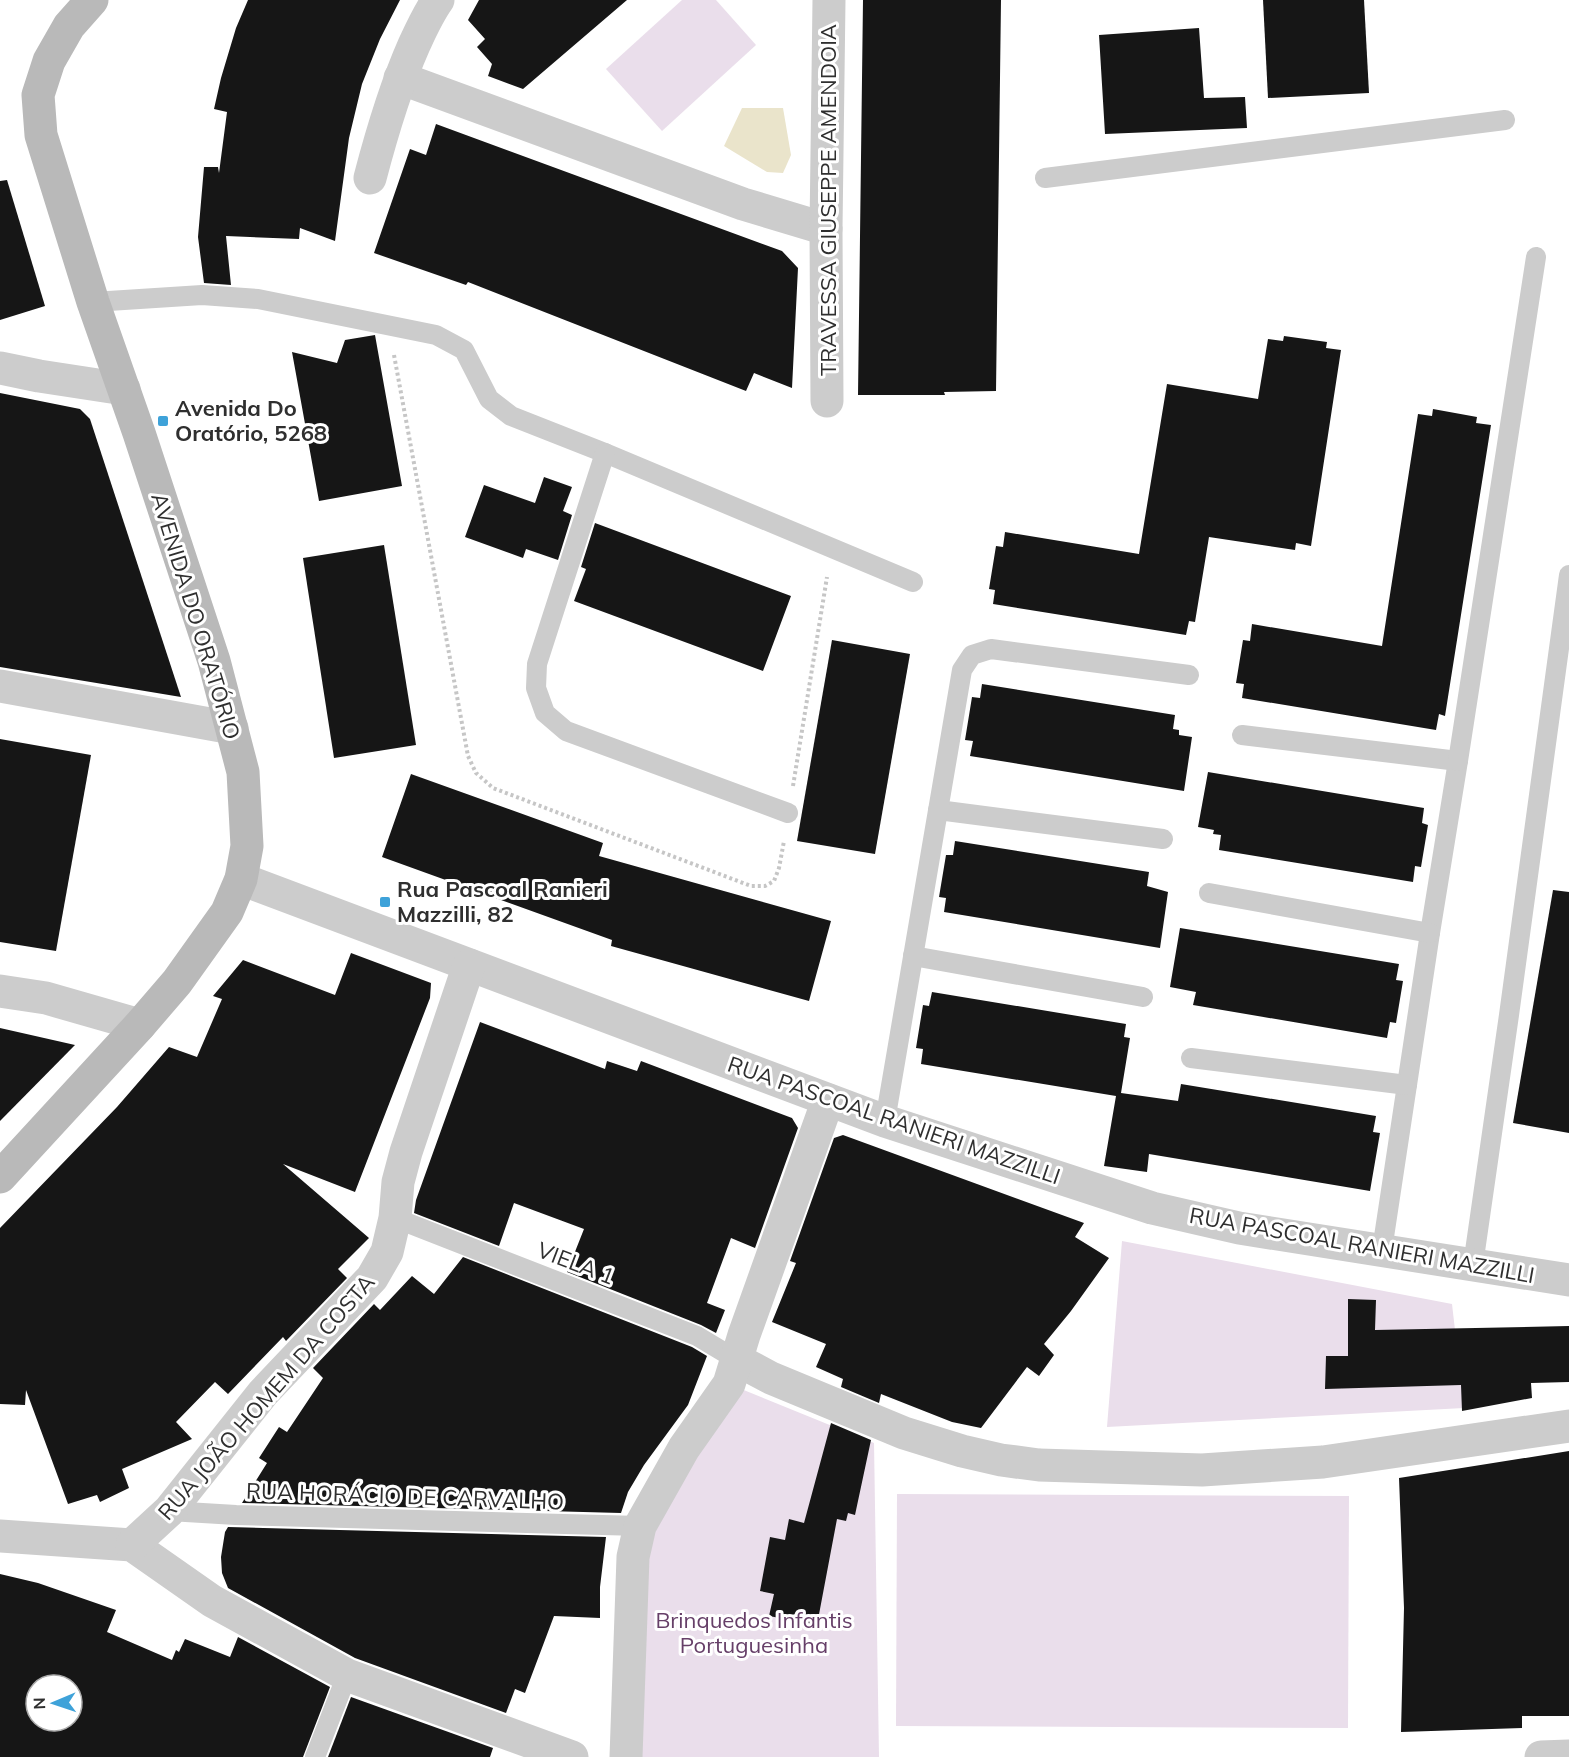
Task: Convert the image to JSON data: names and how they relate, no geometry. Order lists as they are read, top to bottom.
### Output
{
  "streets": {
    "main road": ["AVENIDA DO ORATÓRIO"],
    "street": ["TRAVESSA GIUSEPPE AMENDOIA", "RUA PASCOAL RANIERI MAZZILLI", "RUA JOÃO HOMEM DA COSTA"],
    "lane": ["VIELA 1", "RUA HORÁCIO DE CARVALHO"]
  },
  "crossings": [
    ["AVENIDA DO ORATÓRIO", "RUA PASCOAL RANIERI MAZZILLI"],
    ["RUA PASCOAL RANIERI MAZZILLI", "RUA JOÃO HOMEM DA COSTA"],
    ["VIELA 1", "RUA JOÃO HOMEM DA COSTA"],
    ["RUA JOÃO HOMEM DA COSTA", "RUA HORÁCIO DE CARVALHO"]
  ],
  "parks": ["Brinquedos Infantis Portuguesinha"],
  "places": {
    "transit": ["Avenida Do Oratório, 5268", "Rua Pascoal Ranieri Mazzilli, 82"]
  },
  "north": "left"
}
